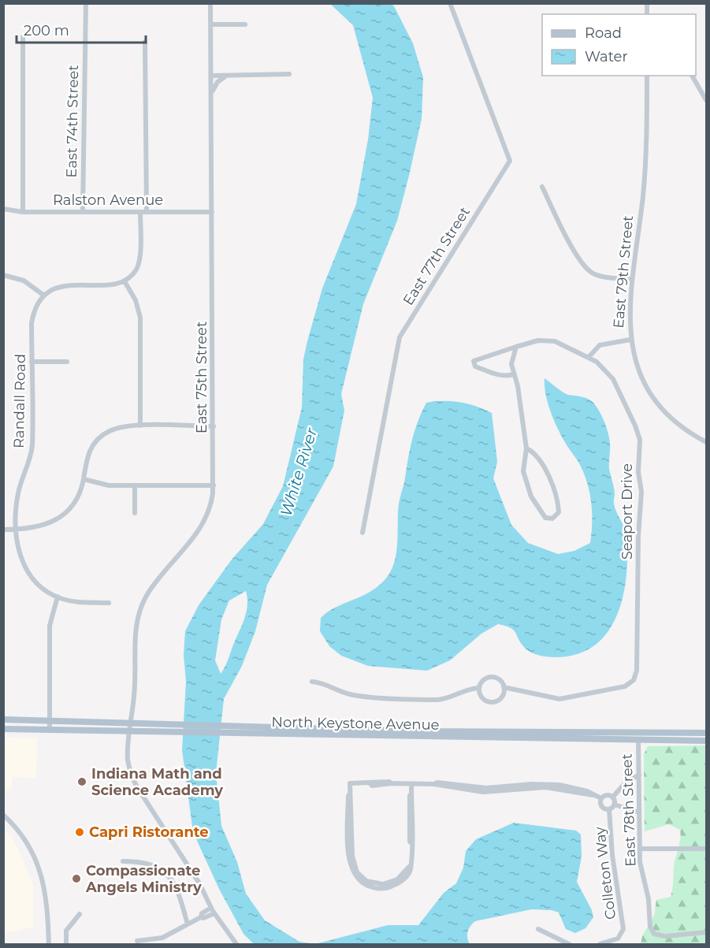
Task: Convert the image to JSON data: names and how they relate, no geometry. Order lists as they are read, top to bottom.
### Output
{
  "streets": {
    "main road": ["North Keystone Avenue"],
    "street": [
      "East 74th Street",
      "Ralston Avenue",
      "East 77th Street",
      "East 79th Street",
      "East 75th Street",
      "Randall Road",
      "Seaport Drive",
      "East 78th Street",
      "Colleton Way"
    ]
  },
  "crossings": [
    ["East 74th Street", "Ralston Avenue"],
    ["Ralston Avenue", "East 75th Street"],
    ["East 75th Street", "North Keystone Avenue"],
    ["North Keystone Avenue", "East 78th Street"]
  ],
  "water": ["White River"],
  "places": ["Indiana Math and Science Academy", "Capri Ristorante", "Compassionate Angels Ministry"],
  "legend": ["Road", "Water"],
  "scale_bar": "200 m"
}
